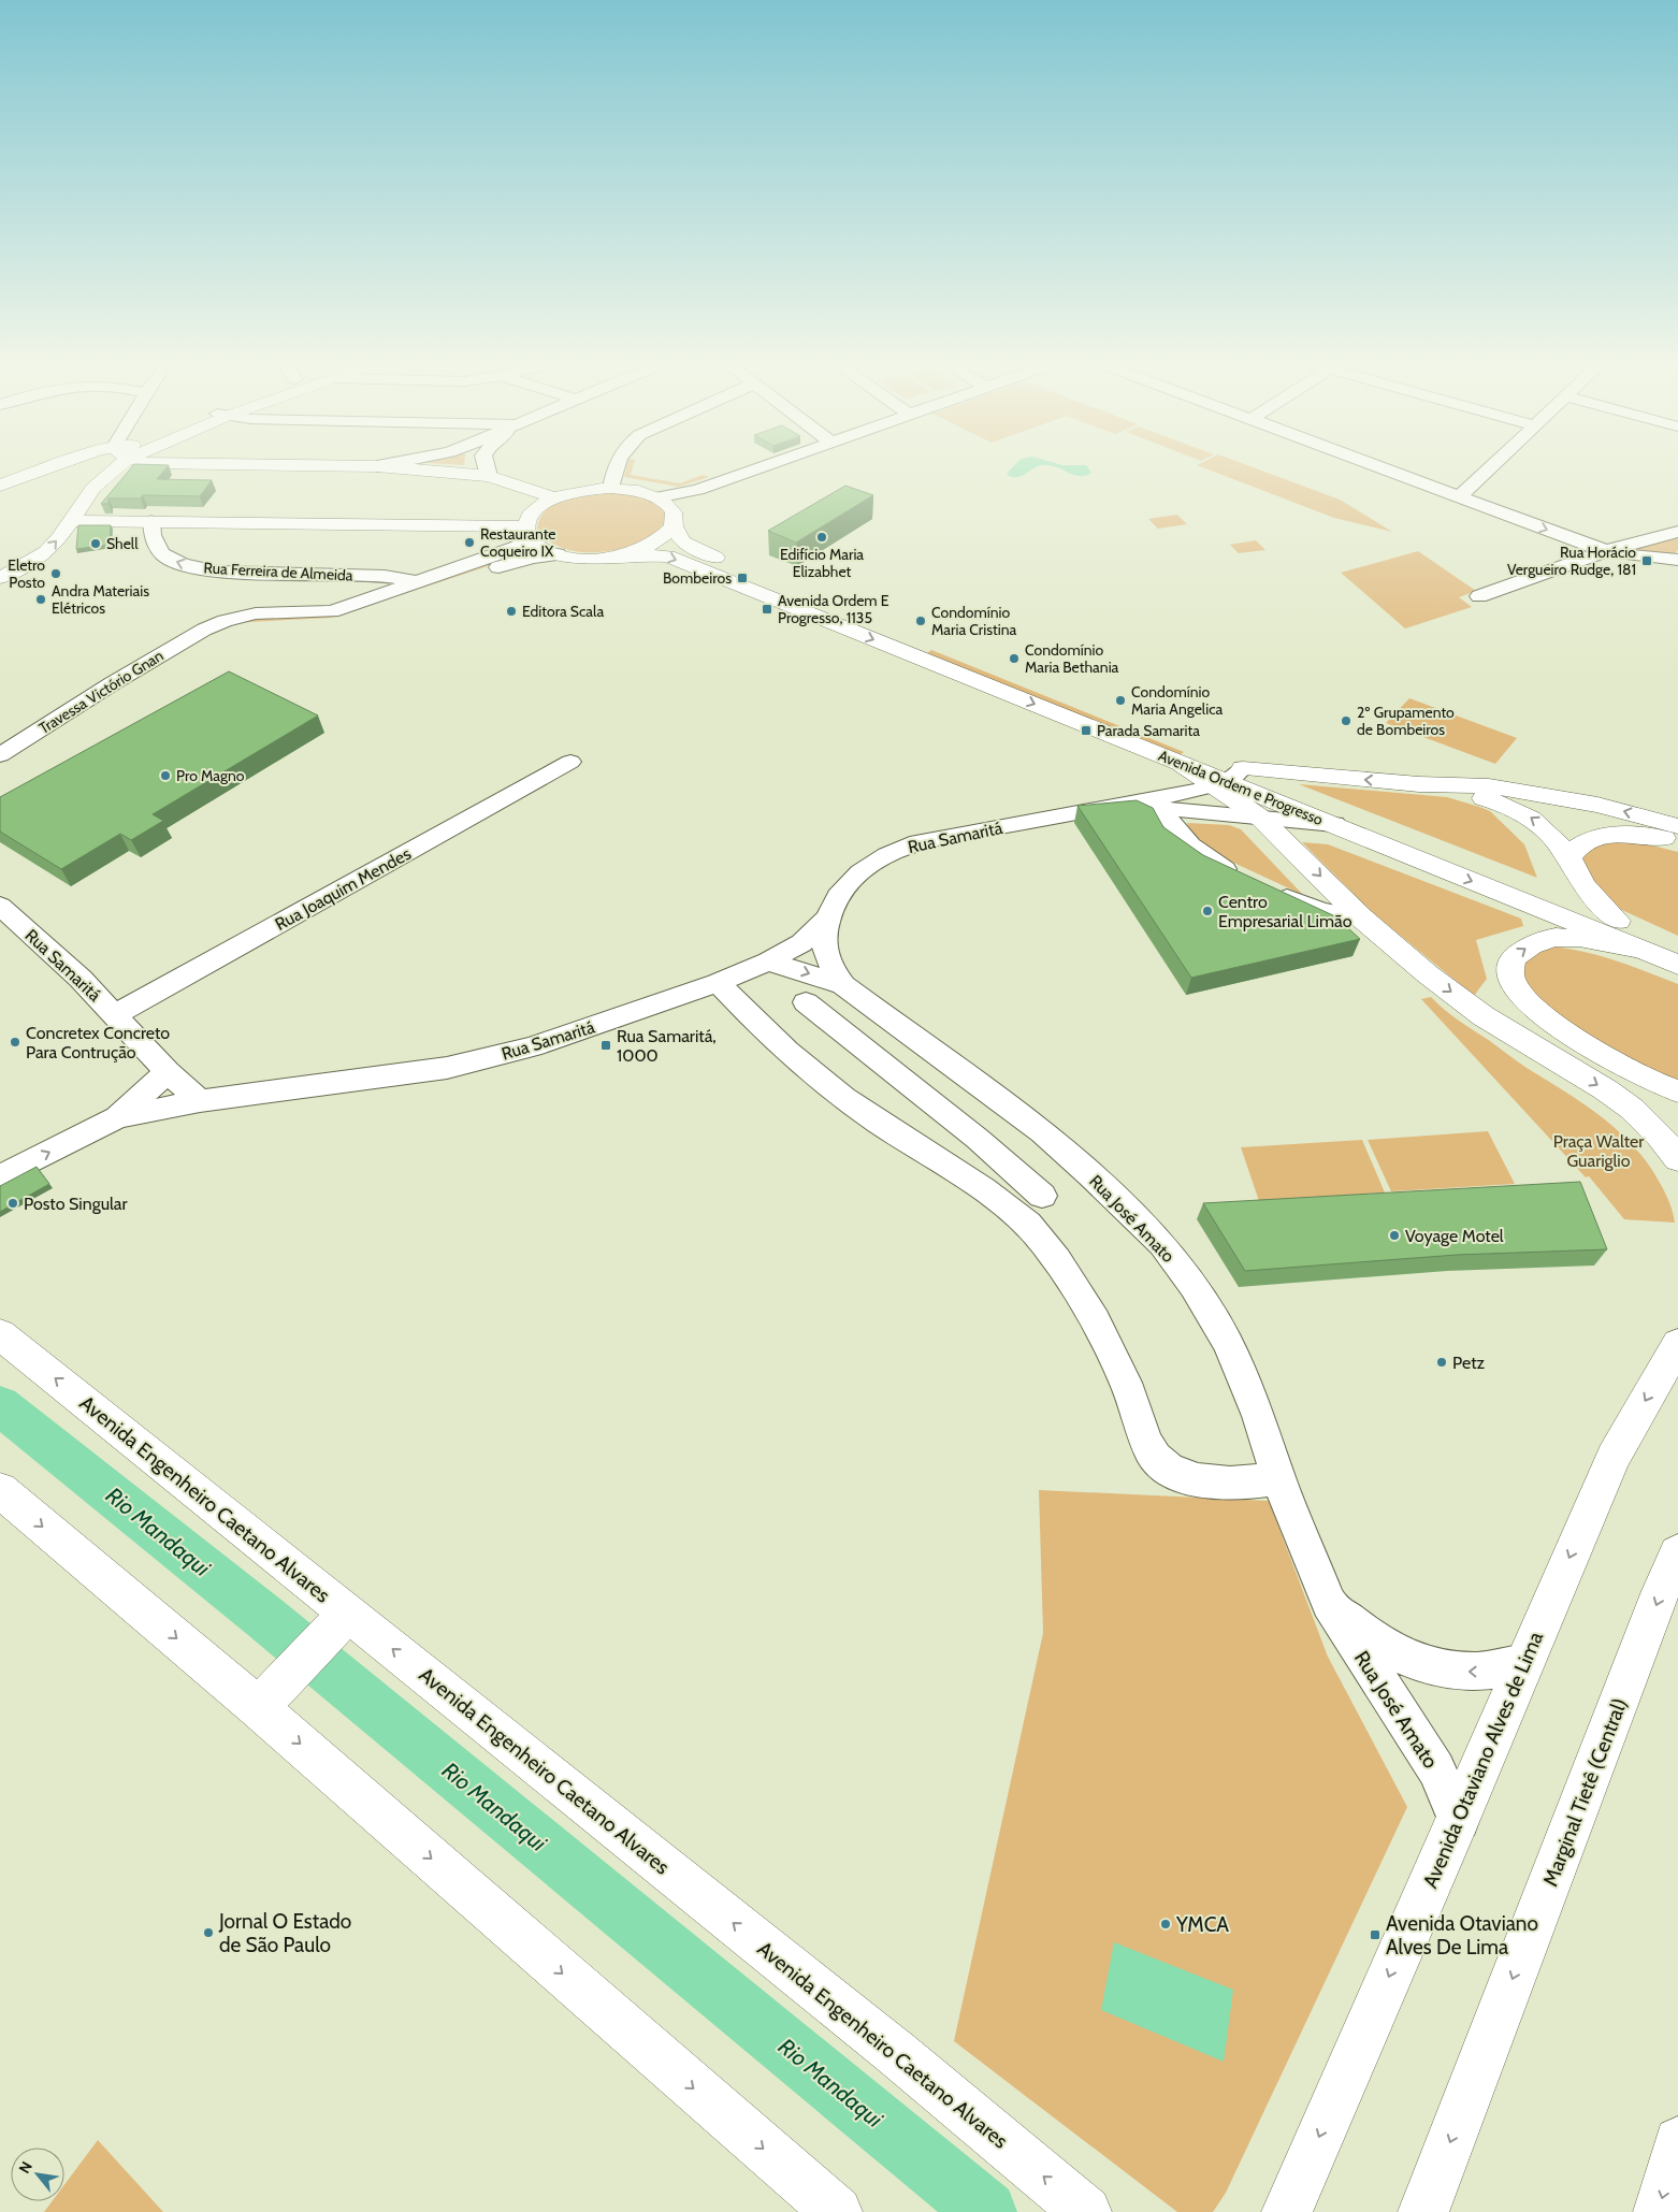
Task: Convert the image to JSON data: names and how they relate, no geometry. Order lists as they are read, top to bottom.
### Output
{
  "streets": {
    "main road": [
      "Avenida Ordem e Progresso",
      "Avenida Engenheiro Caetano Alvares",
      "Avenida Otaviano Alves de Lima",
      "Marginal Tietê (Central)"
    ],
    "street": [
      "Rua Ferreira de Almeida",
      "Travessa Victório Gnan",
      "Rua Samaritá",
      "Rua Joaquim Mendes",
      "Rua José Amato"
    ]
  },
  "crossings": [
    ["Rua Ferreira de Almeida", "Travessa Victório Gnan"],
    ["Avenida Ordem e Progresso", "Rua Samaritá"],
    ["Rua Samaritá", "Rua Joaquim Mendes"],
    ["Rua Samaritá", "Rua José Amato"],
    ["Rua José Amato", "Avenida Otaviano Alves de Lima"]
  ],
  "one_way": ["Rua Ferreira de Almeida", "Avenida Otaviano Alves de Lima", "Marginal Tietê (Central)"],
  "water": ["Rio Mandaqui"],
  "parks": ["Praça Walter Guariglio"],
  "places": {
    "other": [
      "Edifício Maria Elizabhet",
      "Restaurante Coqueiro IX",
      "Shell",
      "Eletro Posto",
      "Andra Materiais Elétricos",
      "Editora Scala",
      "Condomínio Maria Cristina",
      "Condomínio Maria Bethania",
      "Condomínio Maria Angelica",
      "2º Grupamento de Bombeiros",
      "Pro Magno",
      "Centro Empresarial Limão",
      "Concretex Concreto Para Contrução",
      "Posto Singular",
      "Voyage Motel",
      "Petz",
      "YMCA",
      "Jornal O Estado de São Paulo"
    ],
    "transit": [
      "Rua Horácio Vergueiro Rudge, 181",
      "Bombeiros",
      "Avenida Ordem E Progresso, 1135",
      "Parada Samarita",
      "Rua Samaritá, 1000",
      "Avenida Otaviano Alves De Lima"
    ]
  },
  "north": "top left"
}
